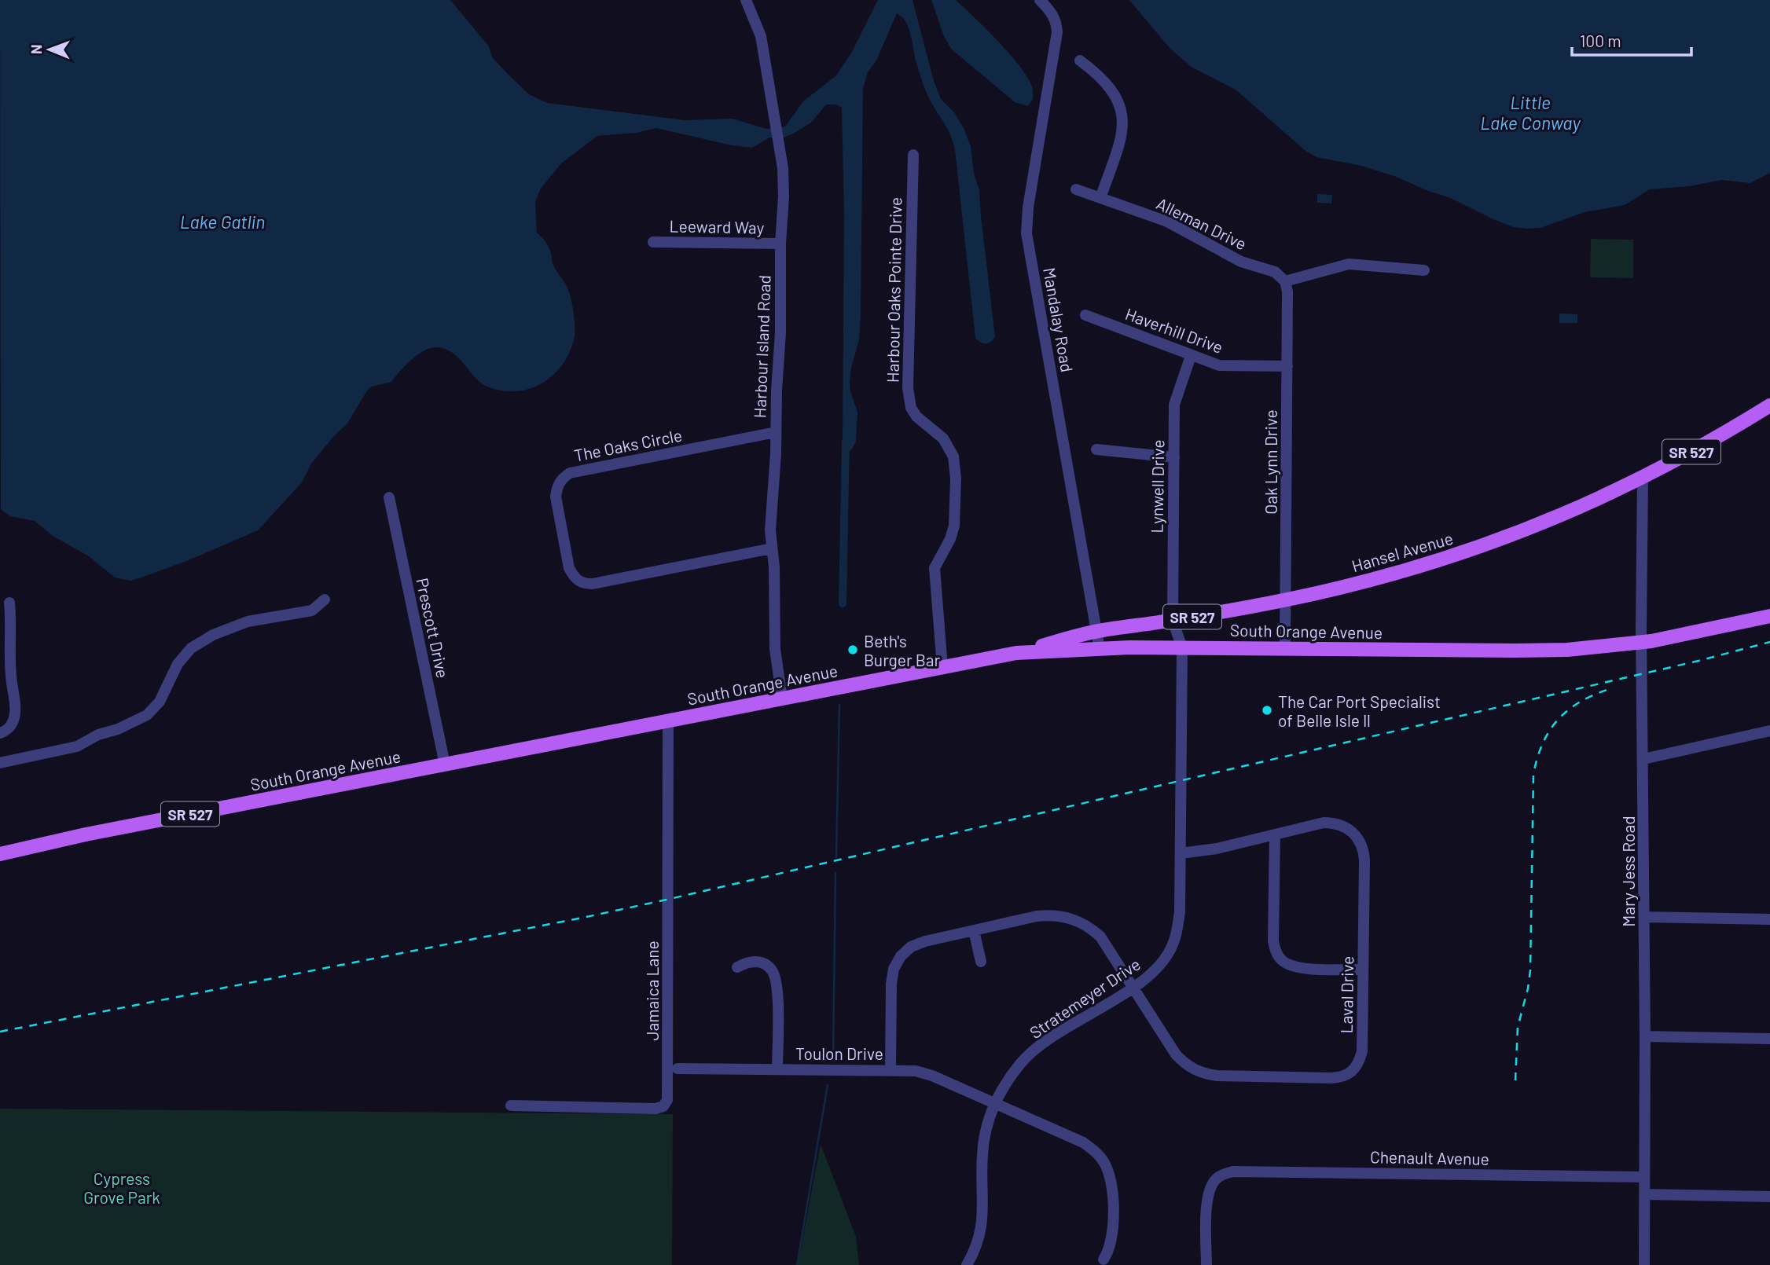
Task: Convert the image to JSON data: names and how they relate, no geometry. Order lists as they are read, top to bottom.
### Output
{
  "streets": {
    "main road": ["SR 527", "Hansel Avenue", "South Orange Avenue"],
    "street": [
      "Alleman Drive",
      "Leeward Way",
      "Harbour Oaks Pointe Drive",
      "Mandalay Road",
      "Haverhill Drive",
      "Harbour Island Road",
      "The Oaks Circle",
      "Oak Lynn Drive",
      "Lynwell Drive",
      "Prescott Drive",
      "Mary Jess Road",
      "Jamaica Lane",
      "Laval Drive",
      "Stratemeyer Drive",
      "Toulon Drive",
      "Chenault Avenue"
    ]
  },
  "crossings": [
    ["Alleman Drive", "Oak Lynn Drive"],
    ["Leeward Way", "Harbour Island Road"],
    ["Harbour Oaks Pointe Drive", "South Orange Avenue"],
    ["Mandalay Road", "Hansel Avenue"],
    ["Mandalay Road", "South Orange Avenue"],
    ["Haverhill Drive", "Oak Lynn Drive"],
    ["Haverhill Drive", "Lynwell Drive"],
    ["Harbour Island Road", "The Oaks Circle"],
    ["Harbour Island Road", "South Orange Avenue"],
    ["Oak Lynn Drive", "Hansel Avenue"],
    ["Oak Lynn Drive", "South Orange Avenue"],
    ["Lynwell Drive", "Hansel Avenue"],
    ["Lynwell Drive", "South Orange Avenue"],
    ["Lynwell Drive", "Stratemeyer Drive"],
    ["Hansel Avenue", "South Orange Avenue"],
    ["Hansel Avenue", "Mary Jess Road"],
    ["Prescott Drive", "South Orange Avenue"],
    ["South Orange Avenue", "Mary Jess Road"],
    ["South Orange Avenue", "Jamaica Lane"],
    ["South Orange Avenue", "Stratemeyer Drive"],
    ["Mary Jess Road", "Chenault Avenue"],
    ["Laval Drive", "Stratemeyer Drive"],
    ["Laval Drive", "Toulon Drive"],
    ["Stratemeyer Drive", "Toulon Drive"]
  ],
  "water": ["Little Lake Conway", "Lake Gatlin"],
  "parks": ["Cypress Grove Park"],
  "places": ["Beth's Burger Bar", "The Car Port Specialist of Belle Isle ll"],
  "scale_bar": "100 m",
  "north": "left"
}
